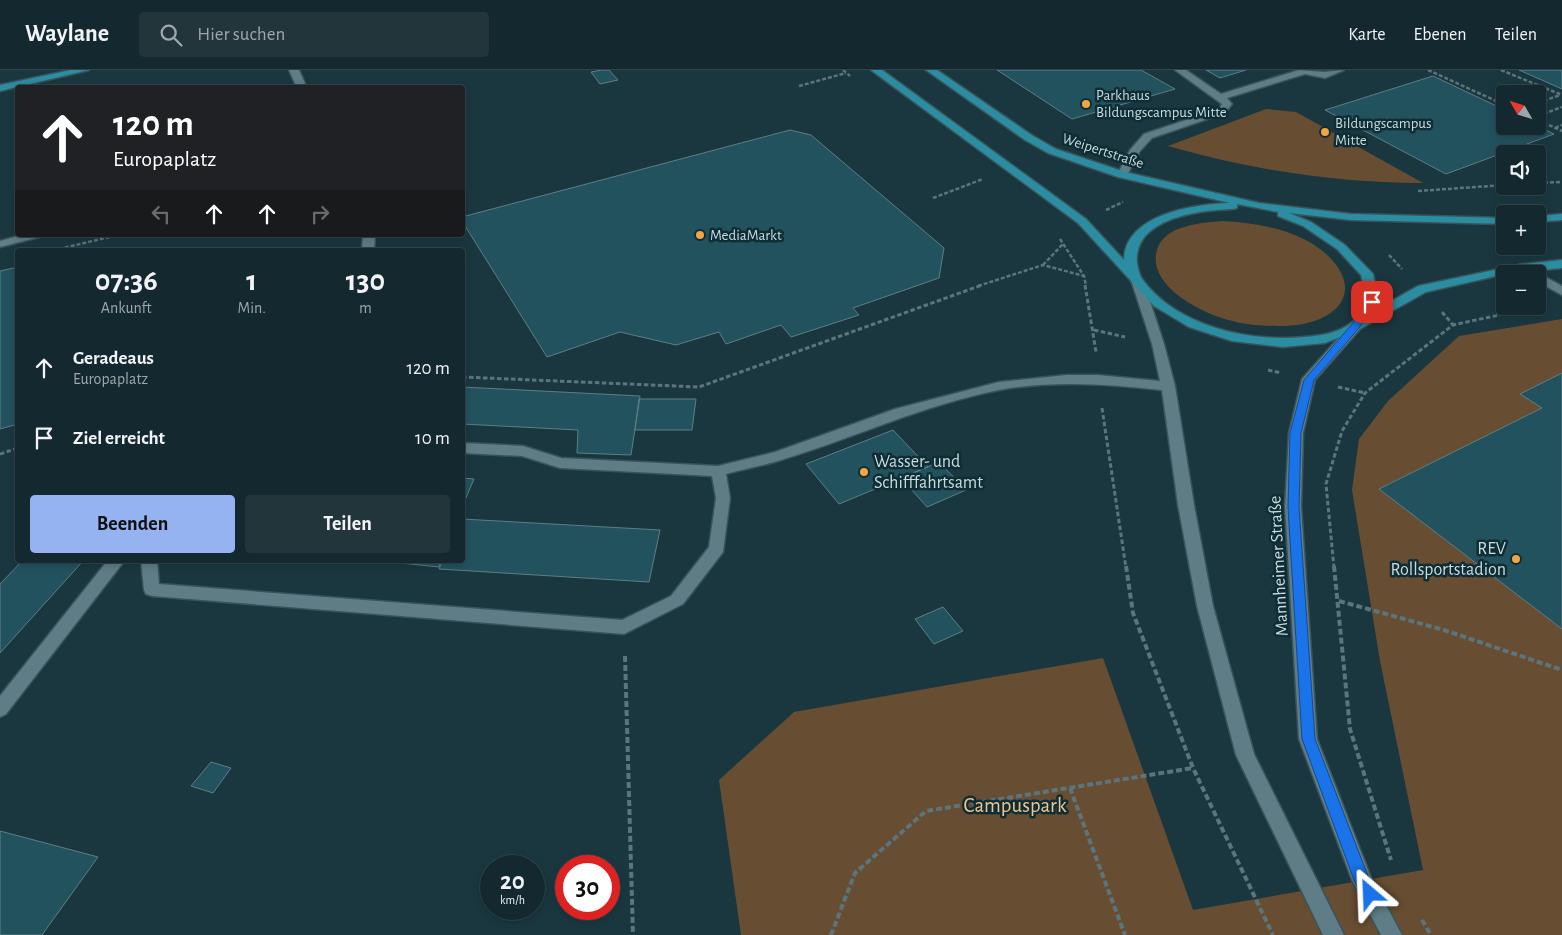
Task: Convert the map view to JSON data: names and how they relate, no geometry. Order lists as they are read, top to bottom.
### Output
{
  "streets": {
    "main road": ["Weipertstraße", "Mannheimer Straße"]
  },
  "parks": ["Campuspark"],
  "places": [
    "Parkhaus Bildungscampus Mitte",
    "Bildungscampus Mitte",
    "MediaMarkt",
    "Wasser- und Schifffahrtsamt",
    "REV Rollsportstadion"
  ],
  "north": "top left",
  "page": {
    "header": "Waylane",
    "search": "Hier suchen",
    "nav": ["Karte", "Ebenen", "Teilen"],
    "map_buttons": ["+", "−"],
    "turn": ["120 m", "Europaplatz"],
    "eta": [
      "07:36",
      "Ankunft",
      "1",
      "Min.",
      "130",
      "m"
    ],
    "list": [
      {
        "name": "Geradeaus",
        "note": "Europaplatz",
        "value": "120 m"
      },
      {
        "name": "Ziel erreicht",
        "value": "10 m"
      }
    ],
    "buttons": ["Beenden", "Teilen"],
    "speed": "20 km/h",
    "limit": "30"
  }
}
